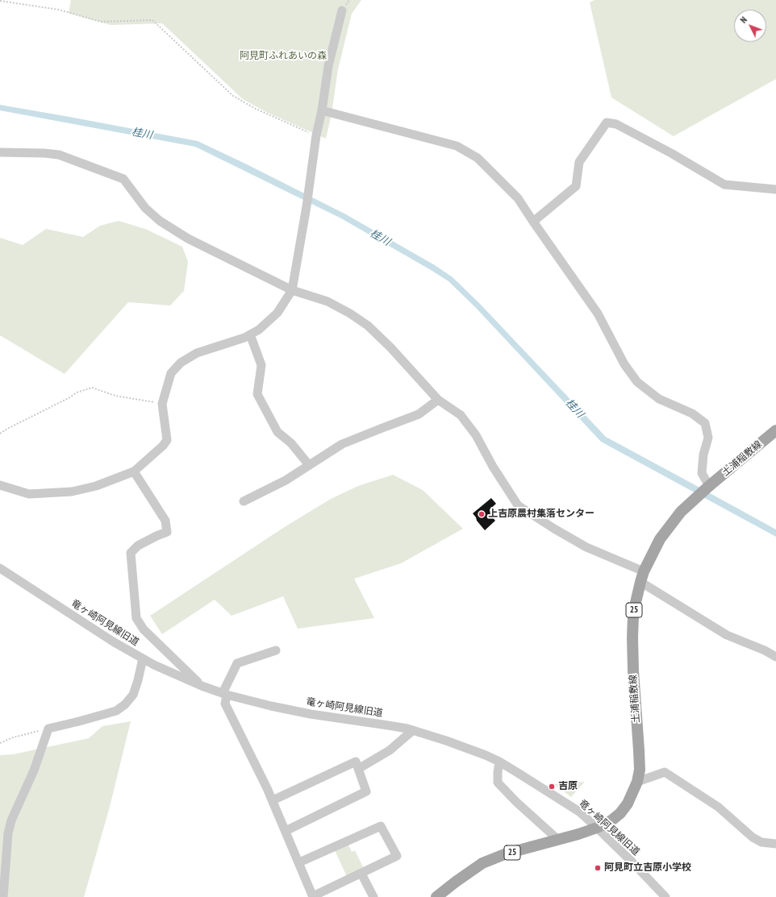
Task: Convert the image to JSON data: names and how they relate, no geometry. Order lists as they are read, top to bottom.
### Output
{
  "streets": {
    "main road": ["土浦稲敷線", "25"],
    "street": ["竜ヶ崎阿見線旧道"]
  },
  "crossings": [
    ["土浦稲敷線", "竜ヶ崎阿見線旧道"]
  ],
  "water": ["桂川"],
  "parks": ["阿見町ふれあいの森"],
  "places": ["上吉原農村集落センター", "吉原", "阿見町立吉原小学校"],
  "north": "top left"
}
